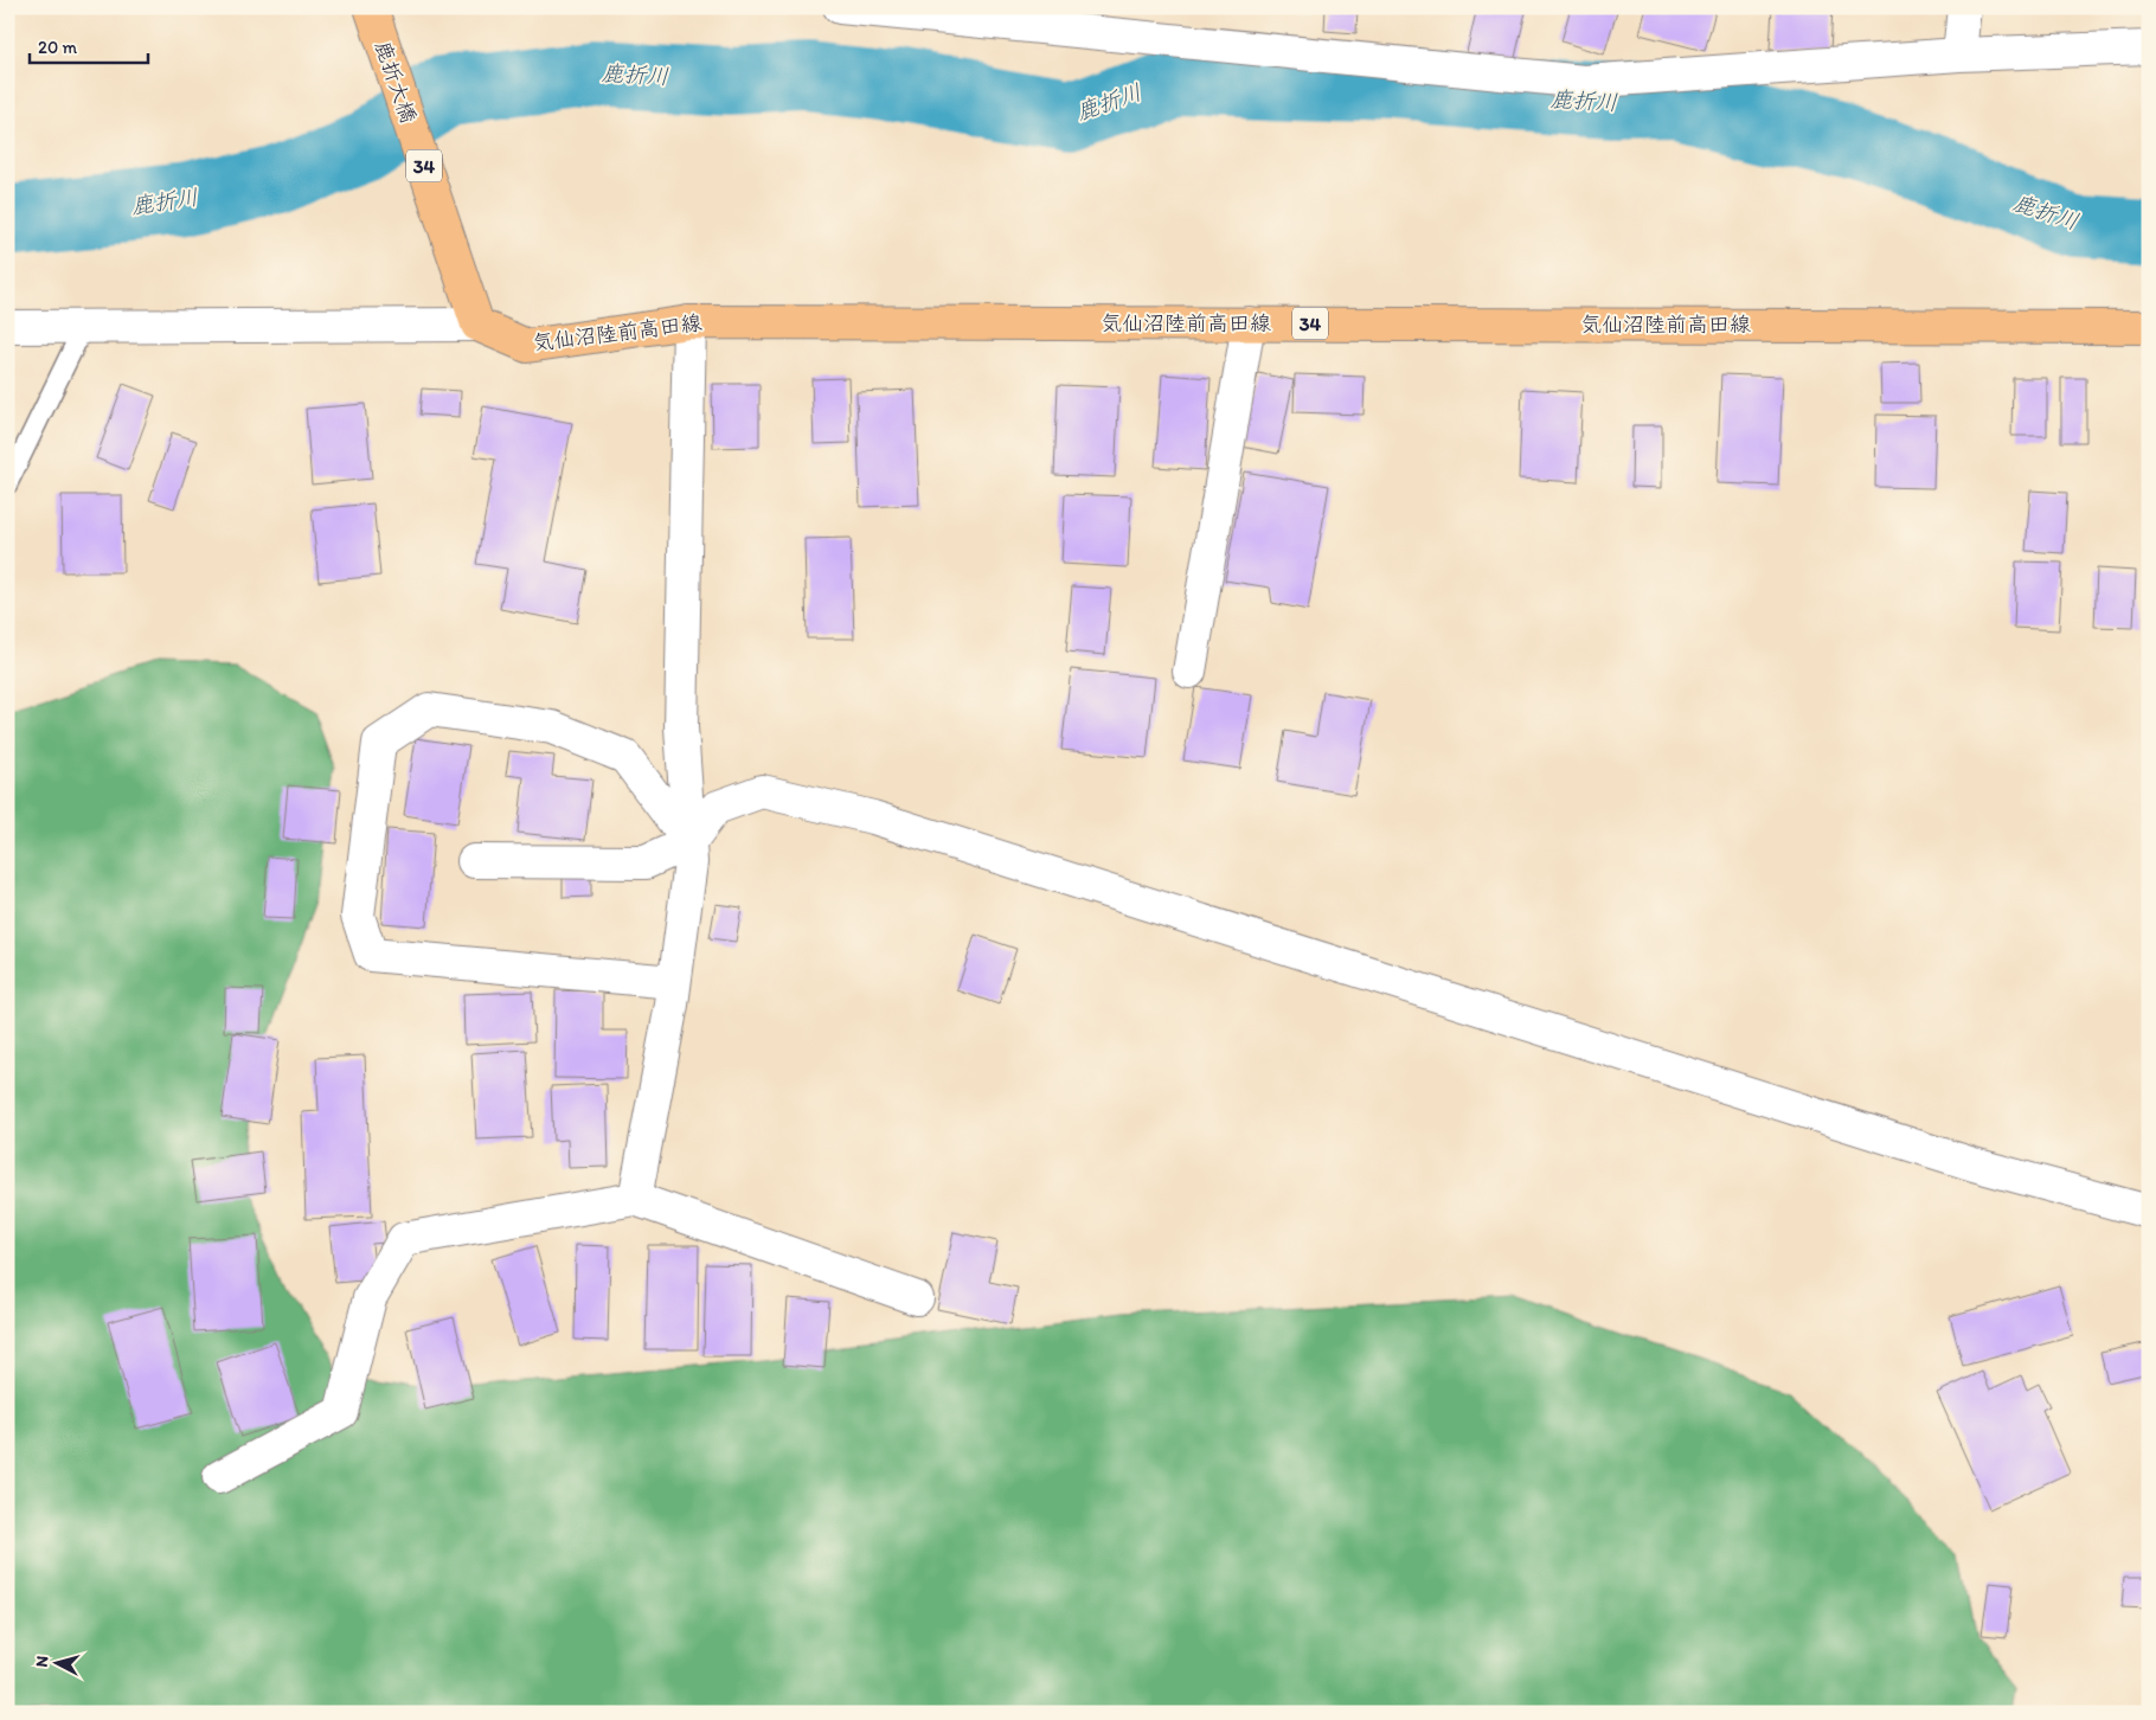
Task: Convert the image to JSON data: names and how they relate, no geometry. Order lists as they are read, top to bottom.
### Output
{
  "streets": {
    "main road": ["鹿折大橋", "34", "気仙沼陸前高田線"]
  },
  "crossings": [
    ["鹿折大橋", "気仙沼陸前高田線"]
  ],
  "water": ["鹿折川"],
  "scale_bar": "20 m",
  "north": "left"
}
